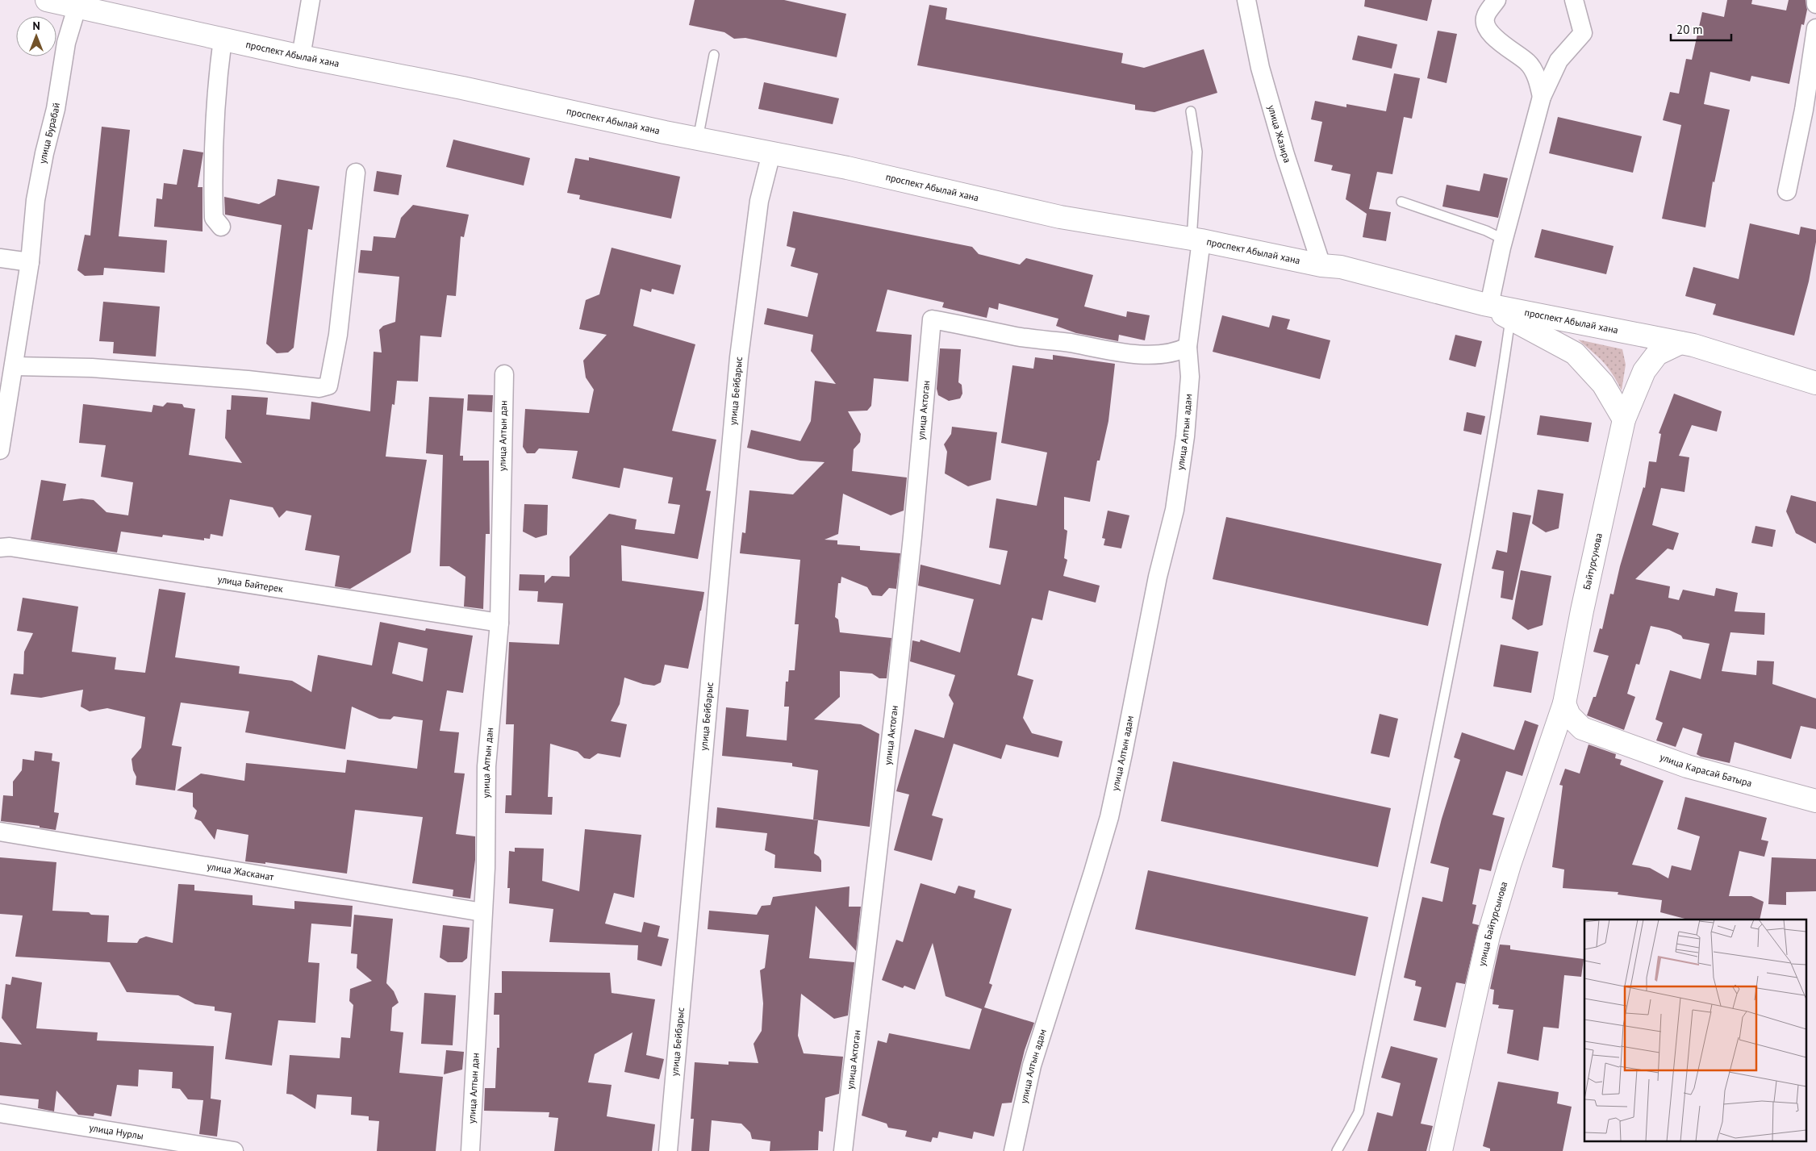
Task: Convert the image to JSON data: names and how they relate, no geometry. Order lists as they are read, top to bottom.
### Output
{
  "streets": {
    "main road": [
      "проспект Абылай хана",
      "Байтурсунова",
      "улица Карасай Батыра",
      "улица Байтурсынова"
    ],
    "street": [
      "улица Бурабай",
      "улица Жазира",
      "улица Бейбарыс",
      "улица Актоган",
      "улица Алтын адам",
      "улица Алтын дан",
      "улица Байтерек",
      "улица Жасканат",
      "улица Нурлы"
    ]
  },
  "crossings": [
    ["проспект Абылай хана", "улица Бурабай"],
    ["проспект Абылай хана", "улица Жазира"],
    ["проспект Абылай хана", "улица Бейбарыс"],
    ["проспект Абылай хана", "улица Алтын адам"],
    ["проспект Абылай хана", "Байтурсунова"],
    ["улица Актоган", "улица Алтын адам"],
    ["улица Алтын дан", "улица Байтерек"],
    ["улица Алтын дан", "улица Жасканат"],
    ["Байтурсунова", "улица Карасай Батыра"],
    ["Байтурсунова", "улица Байтурсынова"],
    ["улица Карасай Батыра", "улица Байтурсынова"]
  ],
  "scale_bar": "20 m",
  "north": "top"
}
